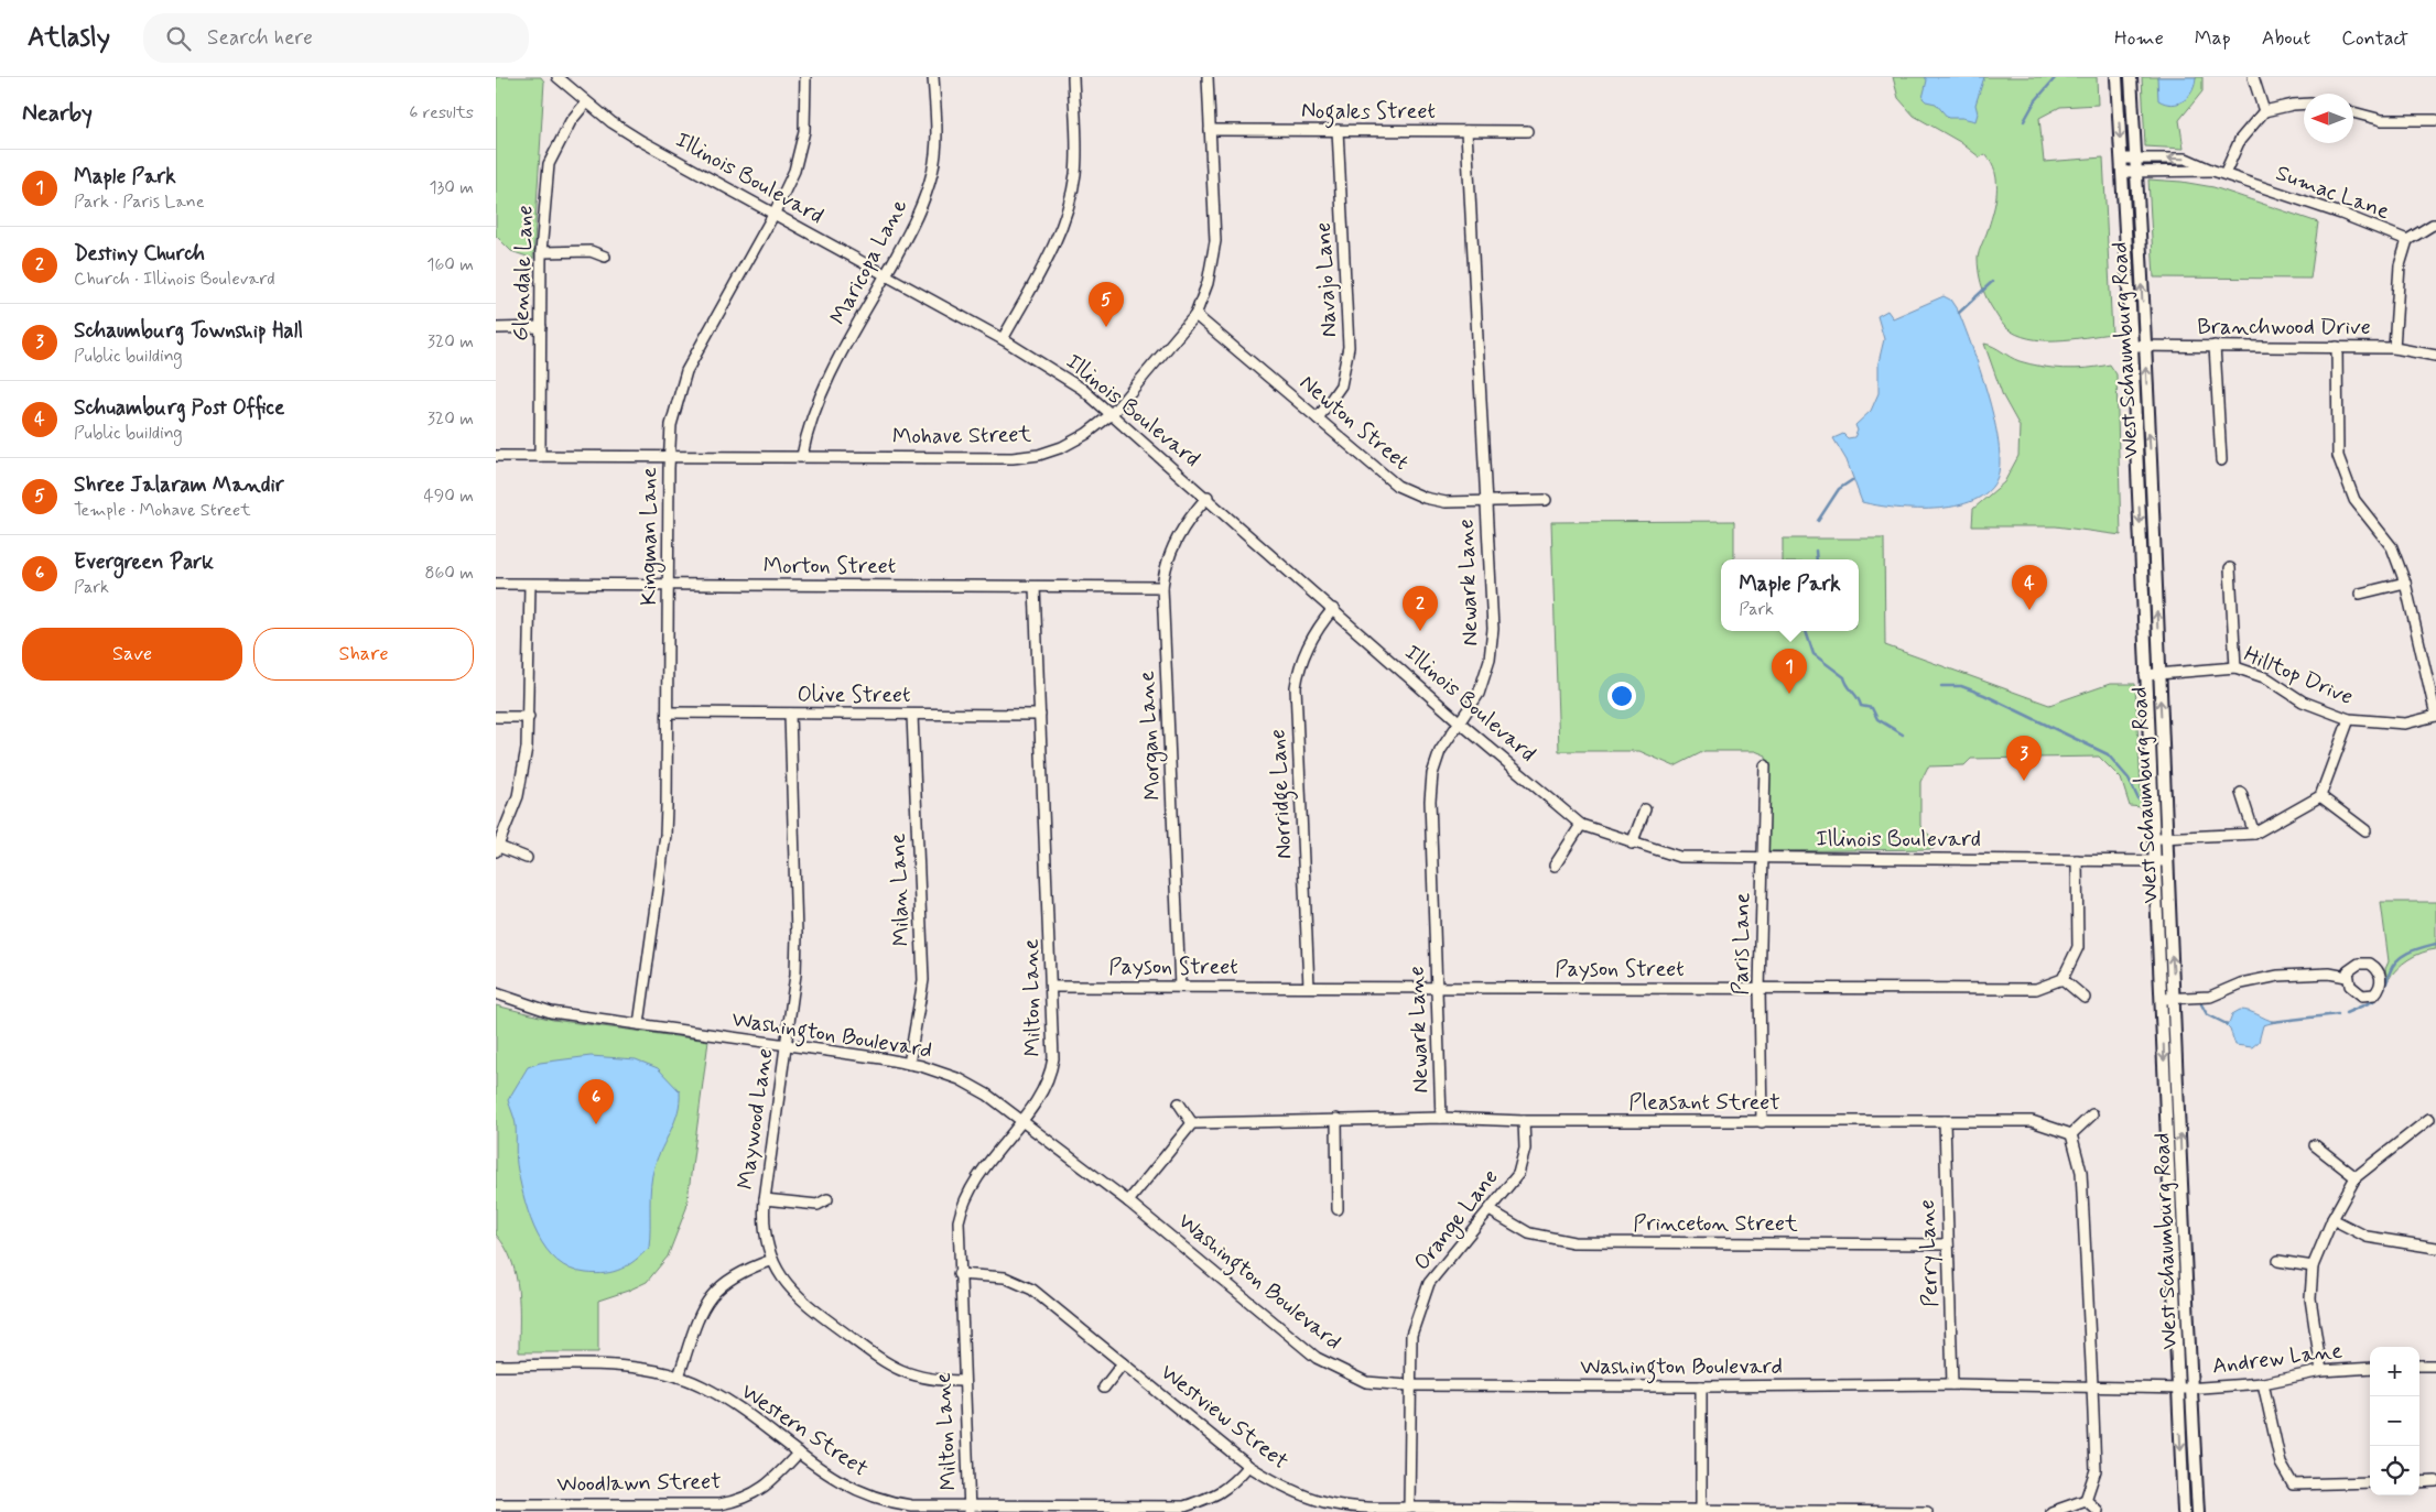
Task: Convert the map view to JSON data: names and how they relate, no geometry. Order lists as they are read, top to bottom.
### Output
{
  "streets": {
    "main road": ["West Schaumburg Road"],
    "street": [
      "Nogales Street",
      "Illinois Boulevard",
      "Sumac Lane",
      "Maricopa Lane",
      "Glendale Lane",
      "Navajo Lane",
      "Branchwood Drive",
      "Newton Street",
      "Mohave Street",
      "Kingman Lane",
      "Morton Street",
      "Newark Lane",
      "Hilltop Drive",
      "Olive Street",
      "Morgan Lane",
      "Norridge Lane",
      "Milan Lane",
      "Paris Lane",
      "Payson Street",
      "Milton Lane",
      "Washington Boulevard",
      "Pleasant Street",
      "Maywood Lane",
      "Orange Lane",
      "Princeton Street",
      "Perry Lane",
      "Andrew Lane",
      "Westview Street",
      "Western Street",
      "Woodlawn Street"
    ]
  },
  "crossings": [
    ["Nogales Street", "Navajo Lane"],
    ["Nogales Street", "Mohave Street"],
    ["Nogales Street", "Newark Lane"],
    ["Illinois Boulevard", "Maricopa Lane"],
    ["Illinois Boulevard", "Glendale Lane"],
    ["Illinois Boulevard", "West Schaumburg Road"],
    ["Illinois Boulevard", "Mohave Street"],
    ["Illinois Boulevard", "Kingman Lane"],
    ["Illinois Boulevard", "Newark Lane"],
    ["Illinois Boulevard", "Morgan Lane"],
    ["Illinois Boulevard", "Norridge Lane"],
    ["Illinois Boulevard", "Paris Lane"],
    ["Sumac Lane", "West Schaumburg Road"],
    ["Maricopa Lane", "Mohave Street"],
    ["Glendale Lane", "Mohave Street"],
    ["Navajo Lane", "Newton Street"],
    ["Branchwood Drive", "West Schaumburg Road"],
    ["West Schaumburg Road", "Hilltop Drive"],
    ["West Schaumburg Road", "Washington Boulevard"],
    ["West Schaumburg Road", "Andrew Lane"],
    ["Newton Street", "Mohave Street"],
    ["Newton Street", "Newark Lane"],
    ["Mohave Street", "Kingman Lane"],
    ["Kingman Lane", "Morton Street"],
    ["Kingman Lane", "Olive Street"],
    ["Kingman Lane", "Washington Boulevard"],
    ["Morton Street", "Morgan Lane"],
    ["Morton Street", "Milton Lane"],
    ["Newark Lane", "Payson Street"],
    ["Newark Lane", "Pleasant Street"],
    ["Olive Street", "Milan Lane"],
    ["Olive Street", "Milton Lane"],
    ["Olive Street", "Maywood Lane"],
    ["Morgan Lane", "Payson Street"],
    ["Norridge Lane", "Payson Street"],
    ["Milan Lane", "Washington Boulevard"],
    ["Paris Lane", "Payson Street"],
    ["Paris Lane", "Pleasant Street"],
    ["Payson Street", "Milton Lane"],
    ["Milton Lane", "Washington Boulevard"],
    ["Milton Lane", "Maywood Lane"],
    ["Milton Lane", "Westview Street"],
    ["Milton Lane", "Western Street"],
    ["Washington Boulevard", "Maywood Lane"],
    ["Washington Boulevard", "Orange Lane"],
    ["Washington Boulevard", "Perry Lane"],
    ["Washington Boulevard", "Andrew Lane"],
    ["Pleasant Street", "Orange Lane"],
    ["Pleasant Street", "Perry Lane"],
    ["Orange Lane", "Princeton Street"],
    ["Orange Lane", "Westview Street"],
    ["Princeton Street", "Perry Lane"],
    ["Westview Street", "Western Street"],
    ["Western Street", "Woodlawn Street"]
  ],
  "north": "left",
  "page": {
    "header": "Atlasly",
    "search": "Search here",
    "nav": [
      "Home",
      "Map",
      "About",
      "Contact"
    ],
    "heading": ["Nearby", "6 results"],
    "list": [
      {
        "mark": "1",
        "name": "Maple Park",
        "note": "Park · Paris Lane",
        "value": "130 m"
      },
      {
        "mark": "2",
        "name": "Destiny Church",
        "note": "Church · Illinois Boulevard",
        "value": "160 m"
      },
      {
        "mark": "3",
        "name": "Schaumburg Township Hall",
        "note": "Public building",
        "value": "320 m"
      },
      {
        "mark": "4",
        "name": "Schuamburg Post Office",
        "note": "Public building",
        "value": "320 m"
      },
      {
        "mark": "5",
        "name": "Shree Jalaram Mandir",
        "note": "Temple · Mohave Street",
        "value": "490 m"
      },
      {
        "mark": "6",
        "name": "Evergreen Park",
        "note": "Park",
        "value": "860 m"
      }
    ],
    "pins": [
      "5",
      "4",
      "2",
      "1",
      "3",
      "6"
    ],
    "popup": ["Maple Park", "Park"],
    "buttons": ["Save", "Share"],
    "map_buttons": ["+", "−"]
  }
}
